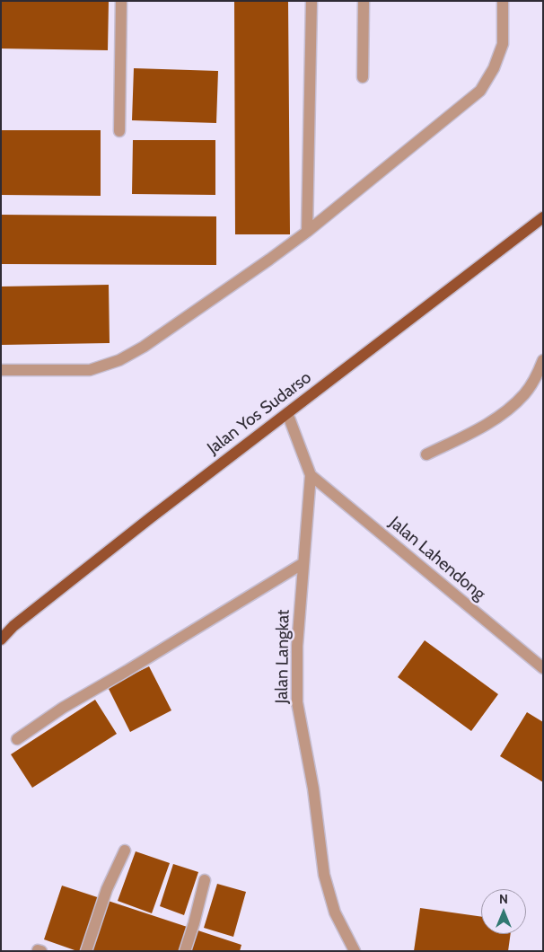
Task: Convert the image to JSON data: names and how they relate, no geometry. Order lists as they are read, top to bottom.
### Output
{
  "streets": {
    "main road": ["Jalan Yos Sudarso"],
    "street": ["Jalan Lahendong", "Jalan Langkat"]
  },
  "crossings": [
    ["Jalan Yos Sudarso", "Jalan Langkat"],
    ["Jalan Lahendong", "Jalan Langkat"]
  ],
  "north": "top"
}
